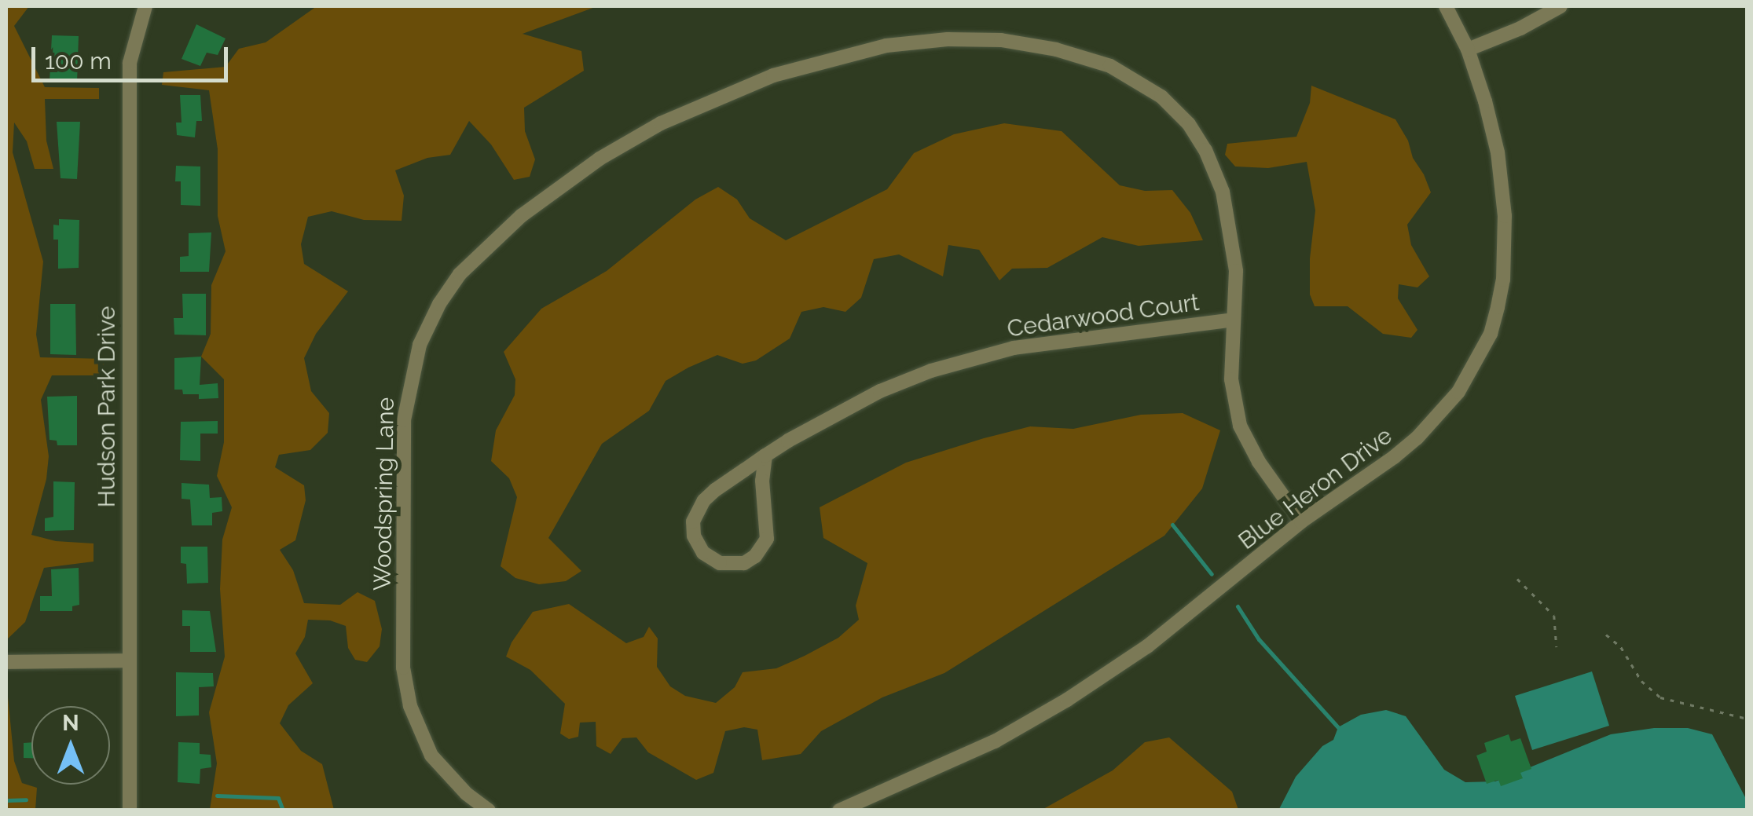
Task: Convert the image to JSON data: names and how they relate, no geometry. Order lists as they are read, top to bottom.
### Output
{
  "streets": {
    "street": [
      "Cedarwood Court",
      "Hudson Park Drive",
      "Blue Heron Drive",
      "Woodspring Lane"
    ]
  },
  "crossings": [
    ["Cedarwood Court", "Woodspring Lane"],
    ["Blue Heron Drive", "Woodspring Lane"]
  ],
  "scale_bar": "100 m",
  "north": "top"
}
